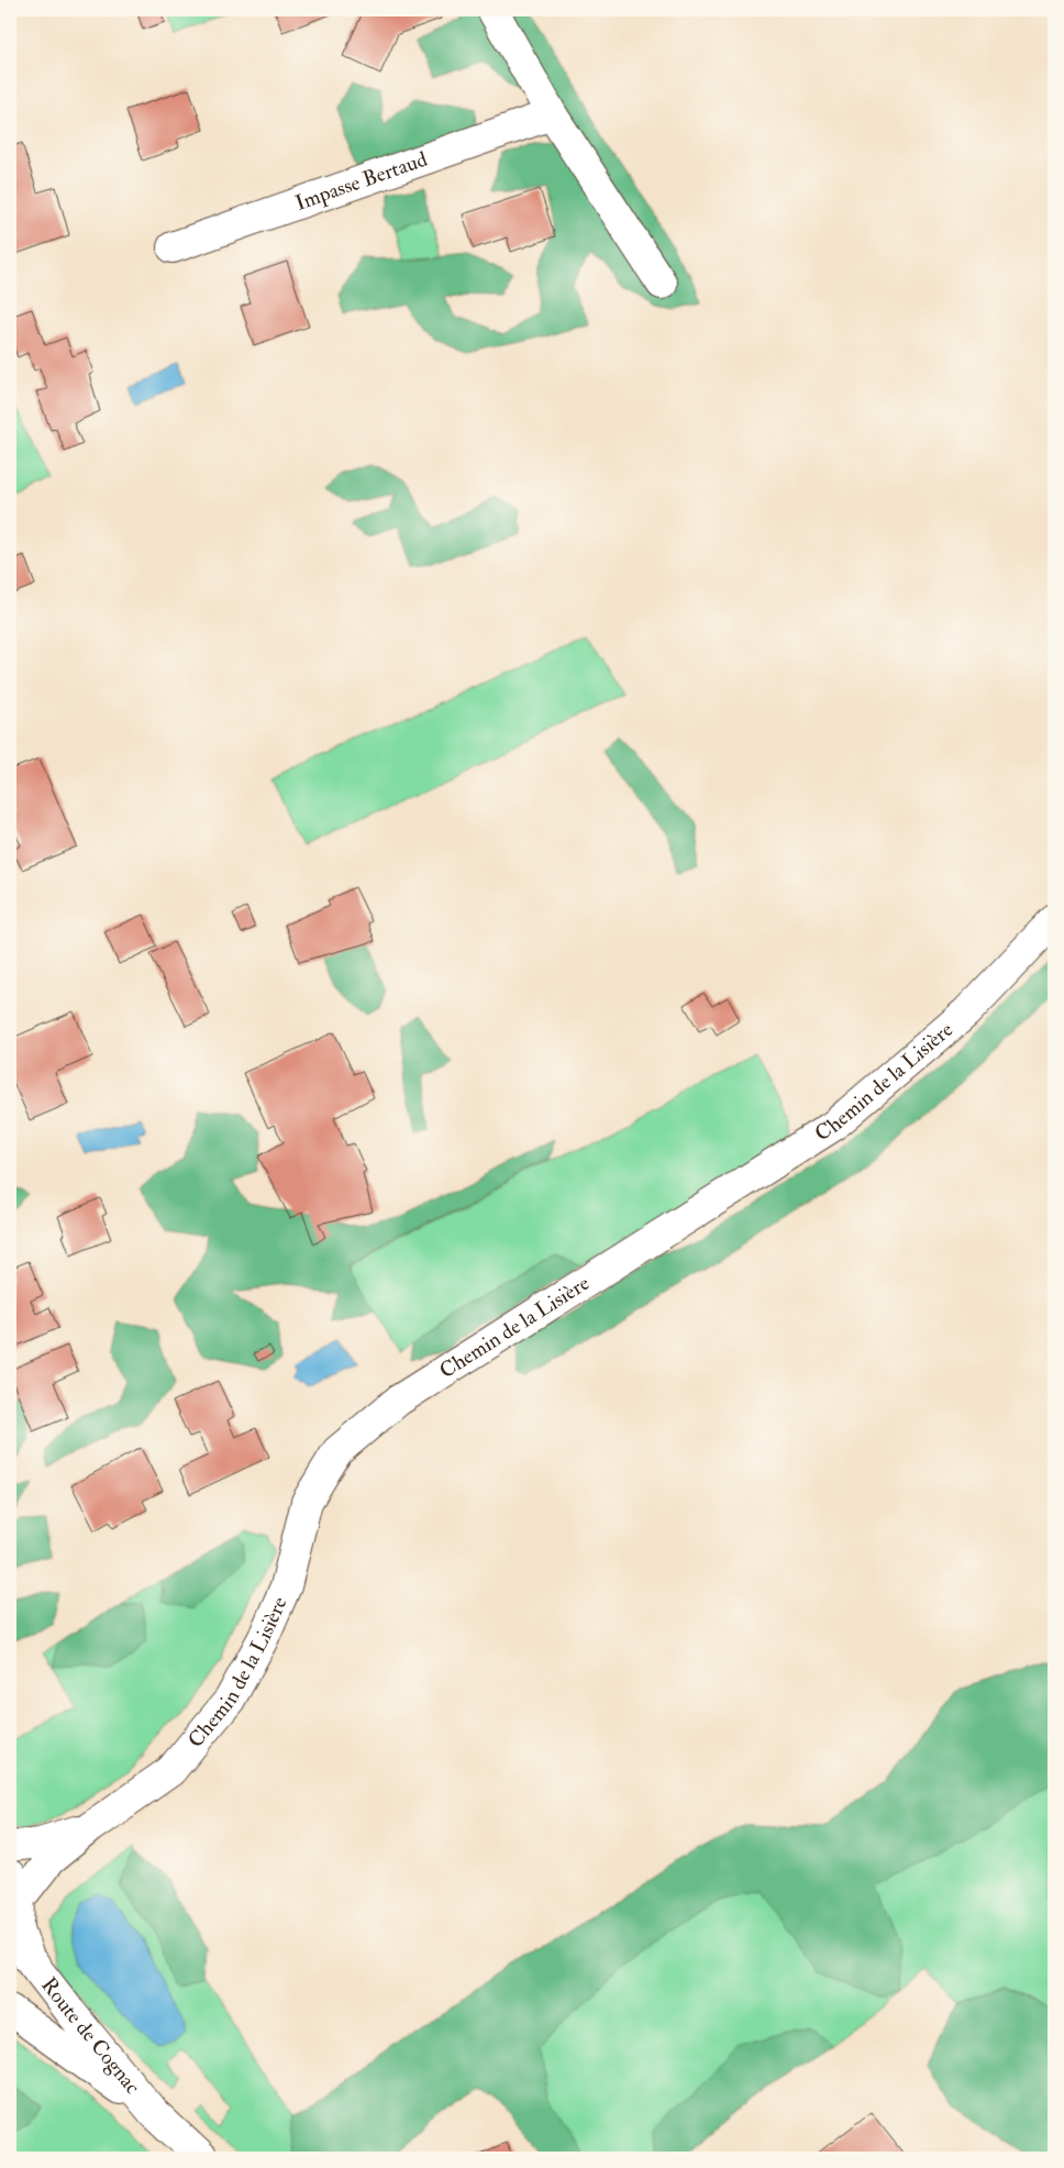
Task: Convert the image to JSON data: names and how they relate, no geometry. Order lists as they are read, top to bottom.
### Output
{
  "streets": {
    "street": ["Impasse Bertaud", "Chemin de la Lisière", "Route de Cognac"]
  },
  "crossings": [
    ["Chemin de la Lisière", "Route de Cognac"]
  ]
}
